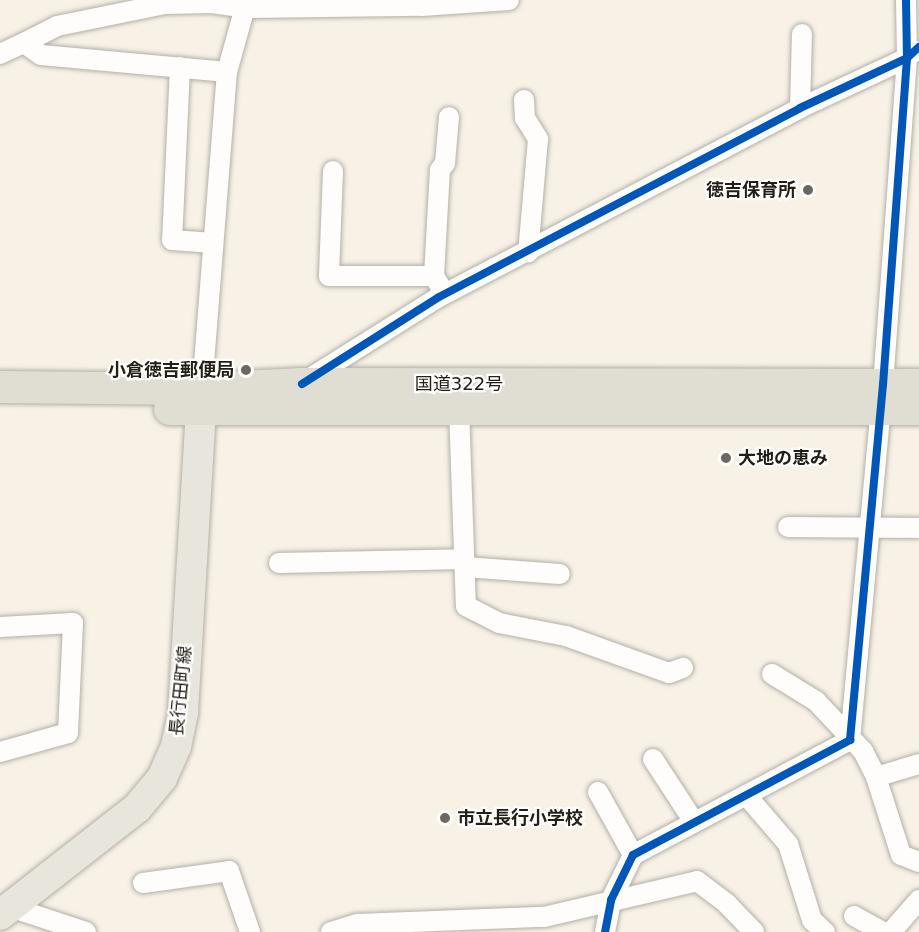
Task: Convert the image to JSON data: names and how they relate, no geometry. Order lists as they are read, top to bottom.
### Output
{
  "streets": {
    "highway": ["国道322号"],
    "main road": ["長行田町線"]
  },
  "crossings": [
    ["国道322号", "長行田町線"]
  ],
  "places": [
    "徳吉保育所",
    "小倉徳吉郵便局",
    "大地の恵み",
    "市立長行小学校"
  ]
}
